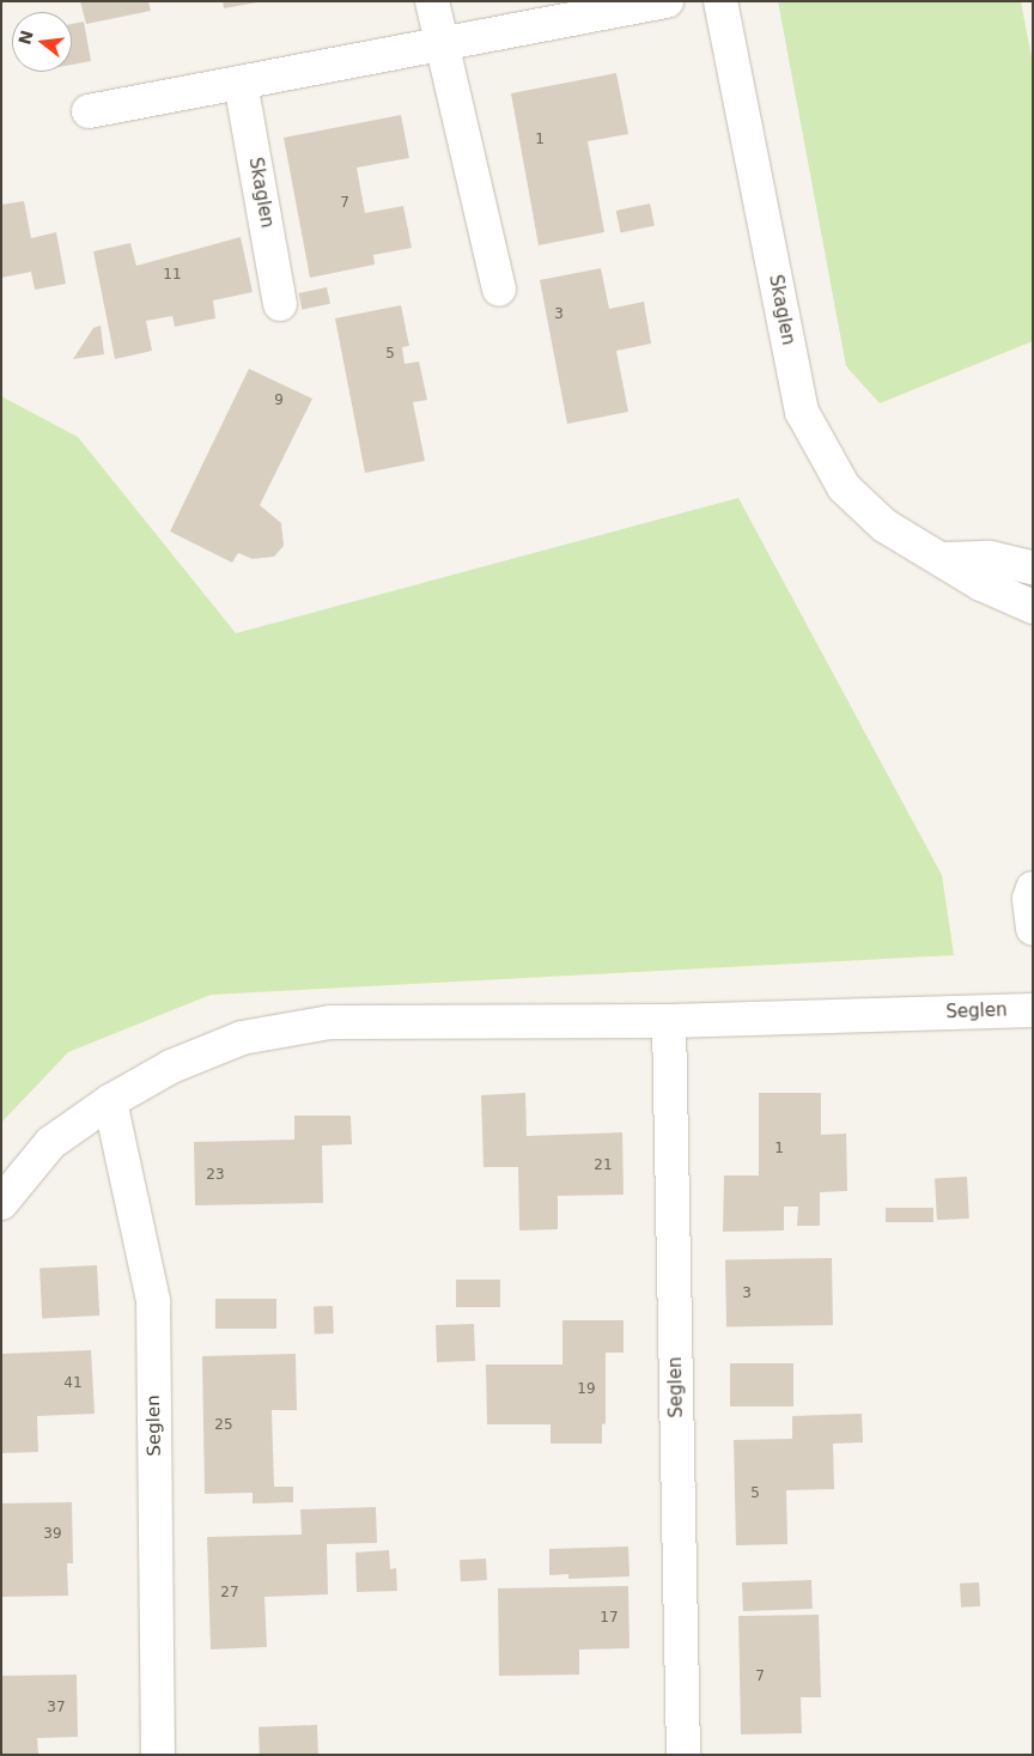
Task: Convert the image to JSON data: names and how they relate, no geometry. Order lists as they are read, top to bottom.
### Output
{
  "streets": {
    "street": ["Skaglen", "Seglen"]
  },
  "house_numbers": [
    "1",
    "7",
    "11",
    "3",
    "5",
    "9",
    "1",
    "21",
    "23",
    "3",
    "41",
    "19",
    "25",
    "5",
    "39",
    "27",
    "17",
    "7",
    "37"
  ],
  "north": "left"
}
